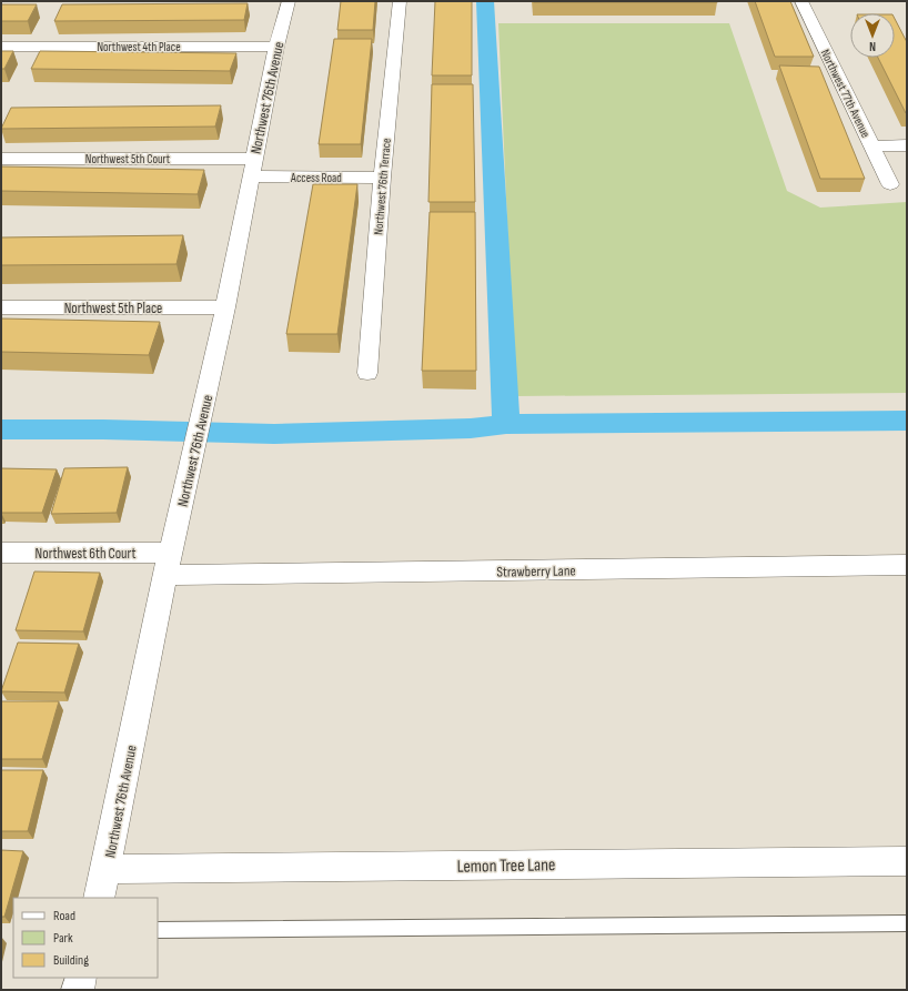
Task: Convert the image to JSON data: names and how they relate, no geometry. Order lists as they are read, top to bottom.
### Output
{
  "streets": {
    "street": [
      "Northwest 4th Place",
      "Northwest 77th Avenue",
      "Northwest 76th Avenue",
      "Northwest 5th Court",
      "Access Road",
      "Northwest 76th Terrace",
      "Northwest 5th Place",
      "Northwest 6th Court",
      "Strawberry Lane",
      "Lemon Tree Lane"
    ]
  },
  "crossings": [
    ["Northwest 4th Place", "Northwest 76th Avenue"],
    ["Northwest 76th Avenue", "Northwest 5th Court"],
    ["Northwest 76th Avenue", "Access Road"],
    ["Northwest 76th Avenue", "Northwest 5th Place"],
    ["Northwest 76th Avenue", "Northwest 6th Court"],
    ["Northwest 76th Avenue", "Strawberry Lane"],
    ["Northwest 76th Avenue", "Lemon Tree Lane"],
    ["Access Road", "Northwest 76th Terrace"],
    ["Northwest 6th Court", "Strawberry Lane"]
  ],
  "legend": ["Road", "Park", "Building"],
  "north": "bottom"
}
